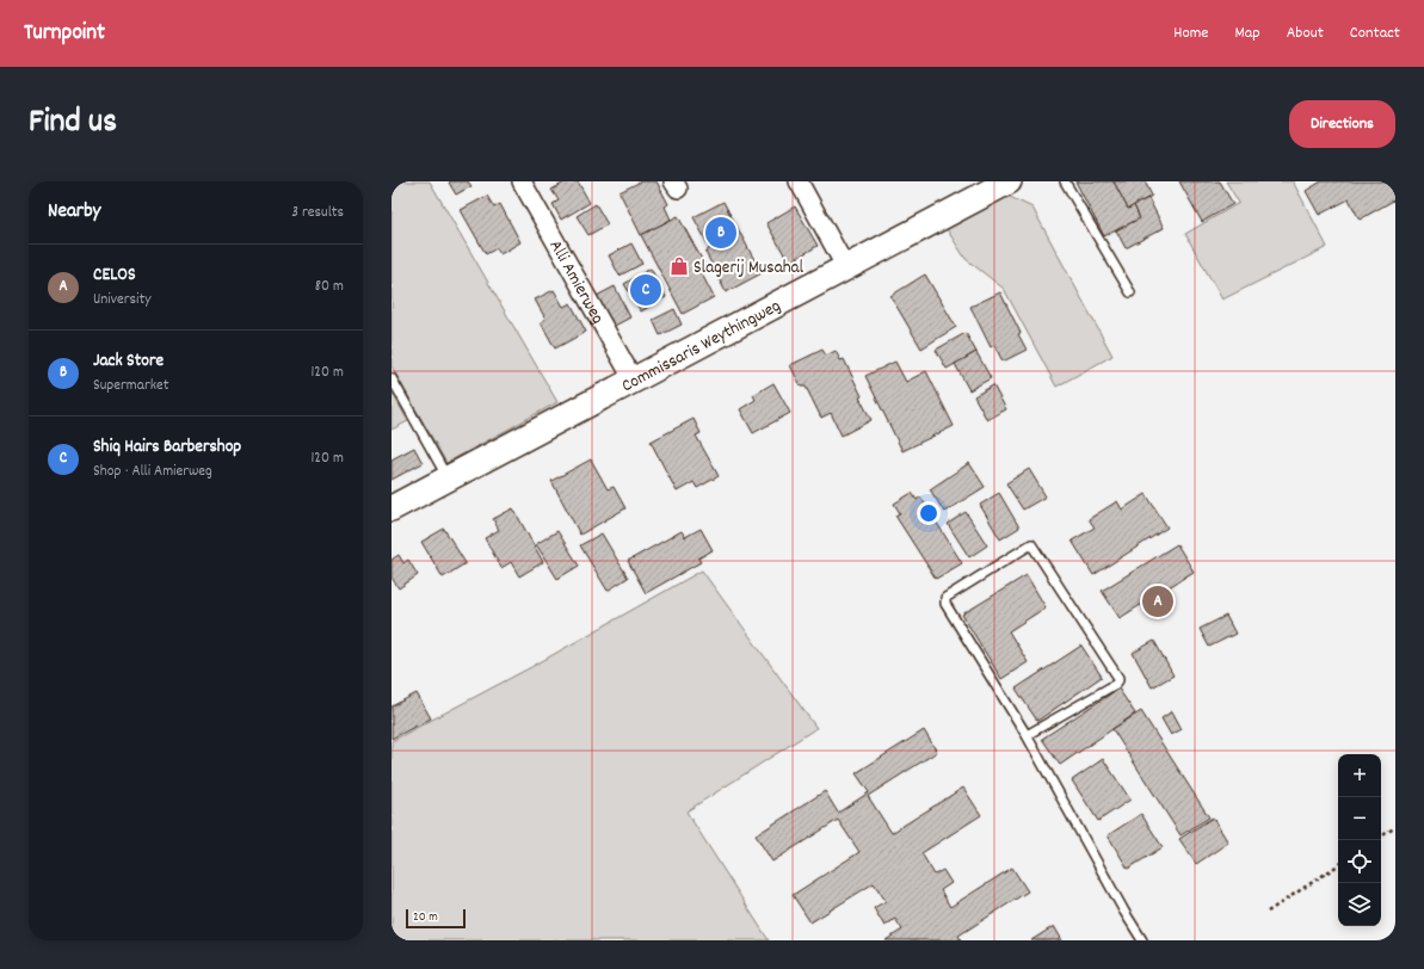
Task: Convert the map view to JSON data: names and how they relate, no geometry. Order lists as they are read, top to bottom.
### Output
{
  "streets": {
    "main road": ["Commissaris Weythingweg"],
    "street": ["Alli Amierweg"]
  },
  "crossings": [
    ["Alli Amierweg", "Commissaris Weythingweg"]
  ],
  "places": {
    "shop": ["Slagerij Musahal"]
  },
  "scale_bar": "20 m",
  "page": {
    "header": "Turnpoint",
    "nav": [
      "Home",
      "Map",
      "About",
      "Contact"
    ],
    "title": "Find us",
    "buttons": "Directions",
    "heading": ["Nearby", "3 results"],
    "pins": ["B", "C", "A"],
    "list": [
      {
        "mark": "A",
        "name": "CELOS",
        "note": "University",
        "value": "80 m"
      },
      {
        "mark": "B",
        "name": "Jack Store",
        "note": "Supermarket",
        "value": "120 m"
      },
      {
        "mark": "C",
        "name": "Shiq Hairs Barbershop",
        "note": "Shop · Alli Amierweg",
        "value": "120 m"
      }
    ],
    "map_buttons": ["+", "−"],
    "scale": "20 m"
  }
}
